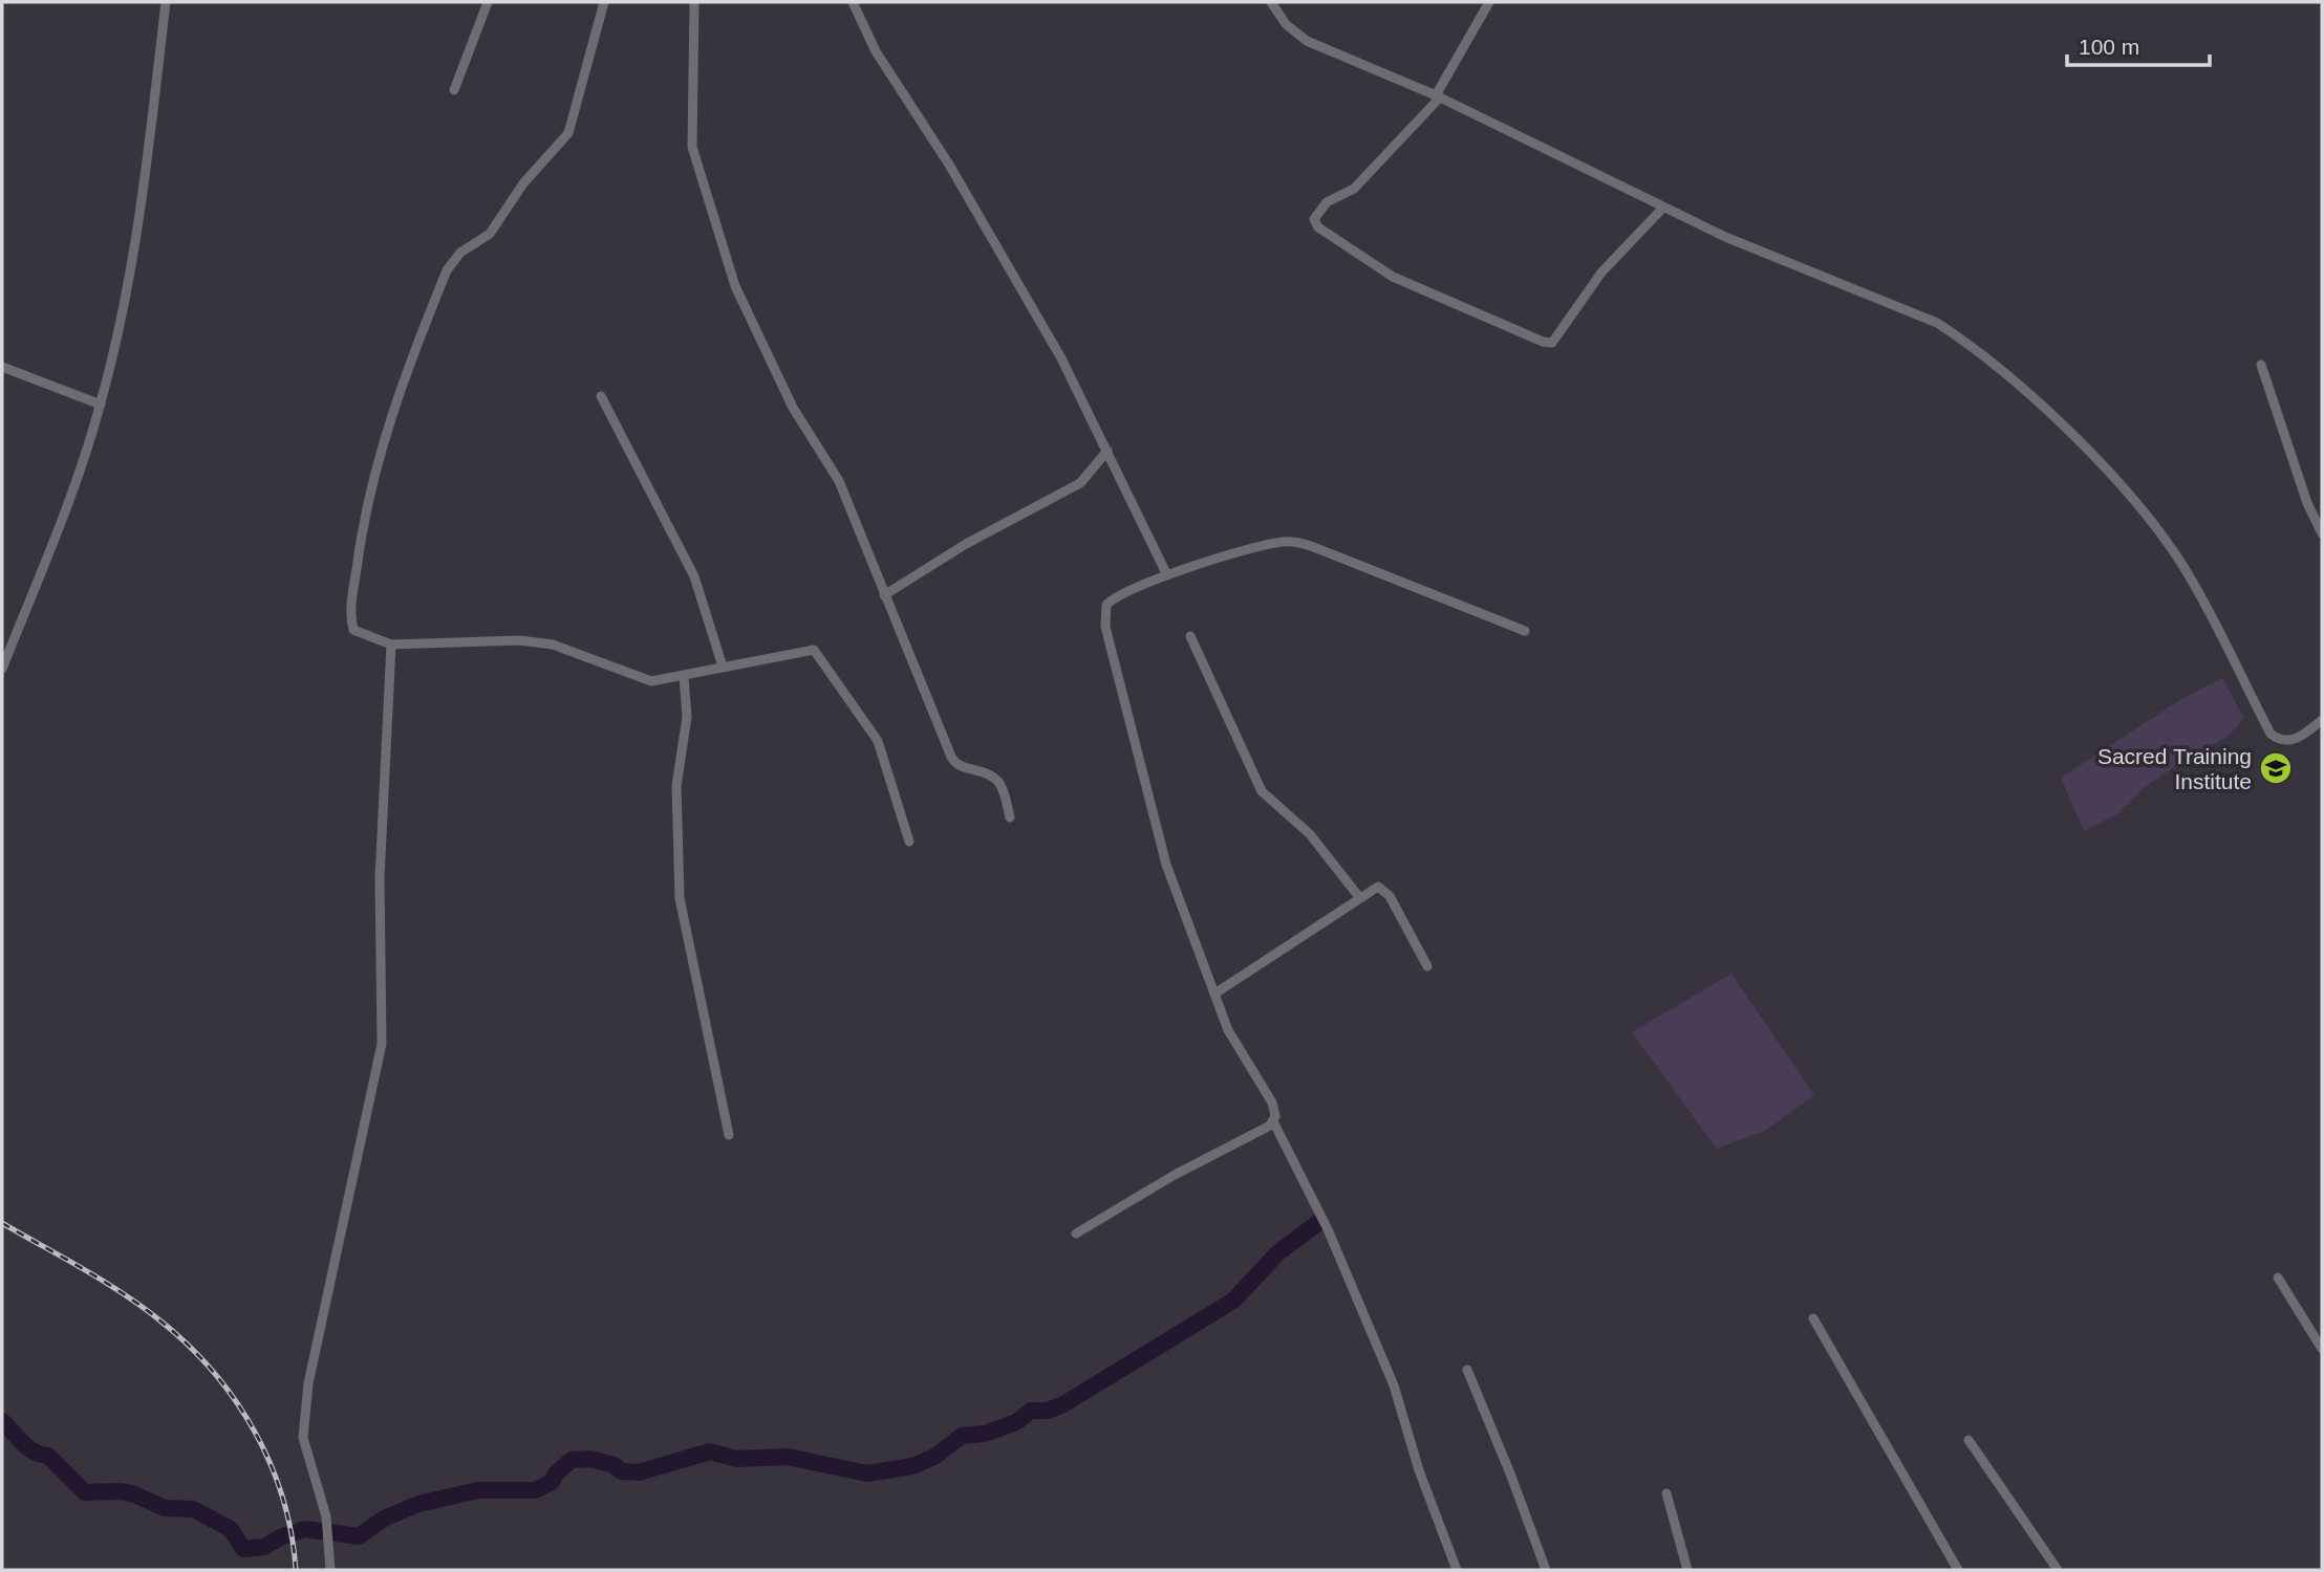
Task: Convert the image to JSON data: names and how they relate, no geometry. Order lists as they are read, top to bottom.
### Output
{
  "places": {
    "school or university": ["Sacred Training Institute"]
  },
  "scale_bar": "100 m"
}
